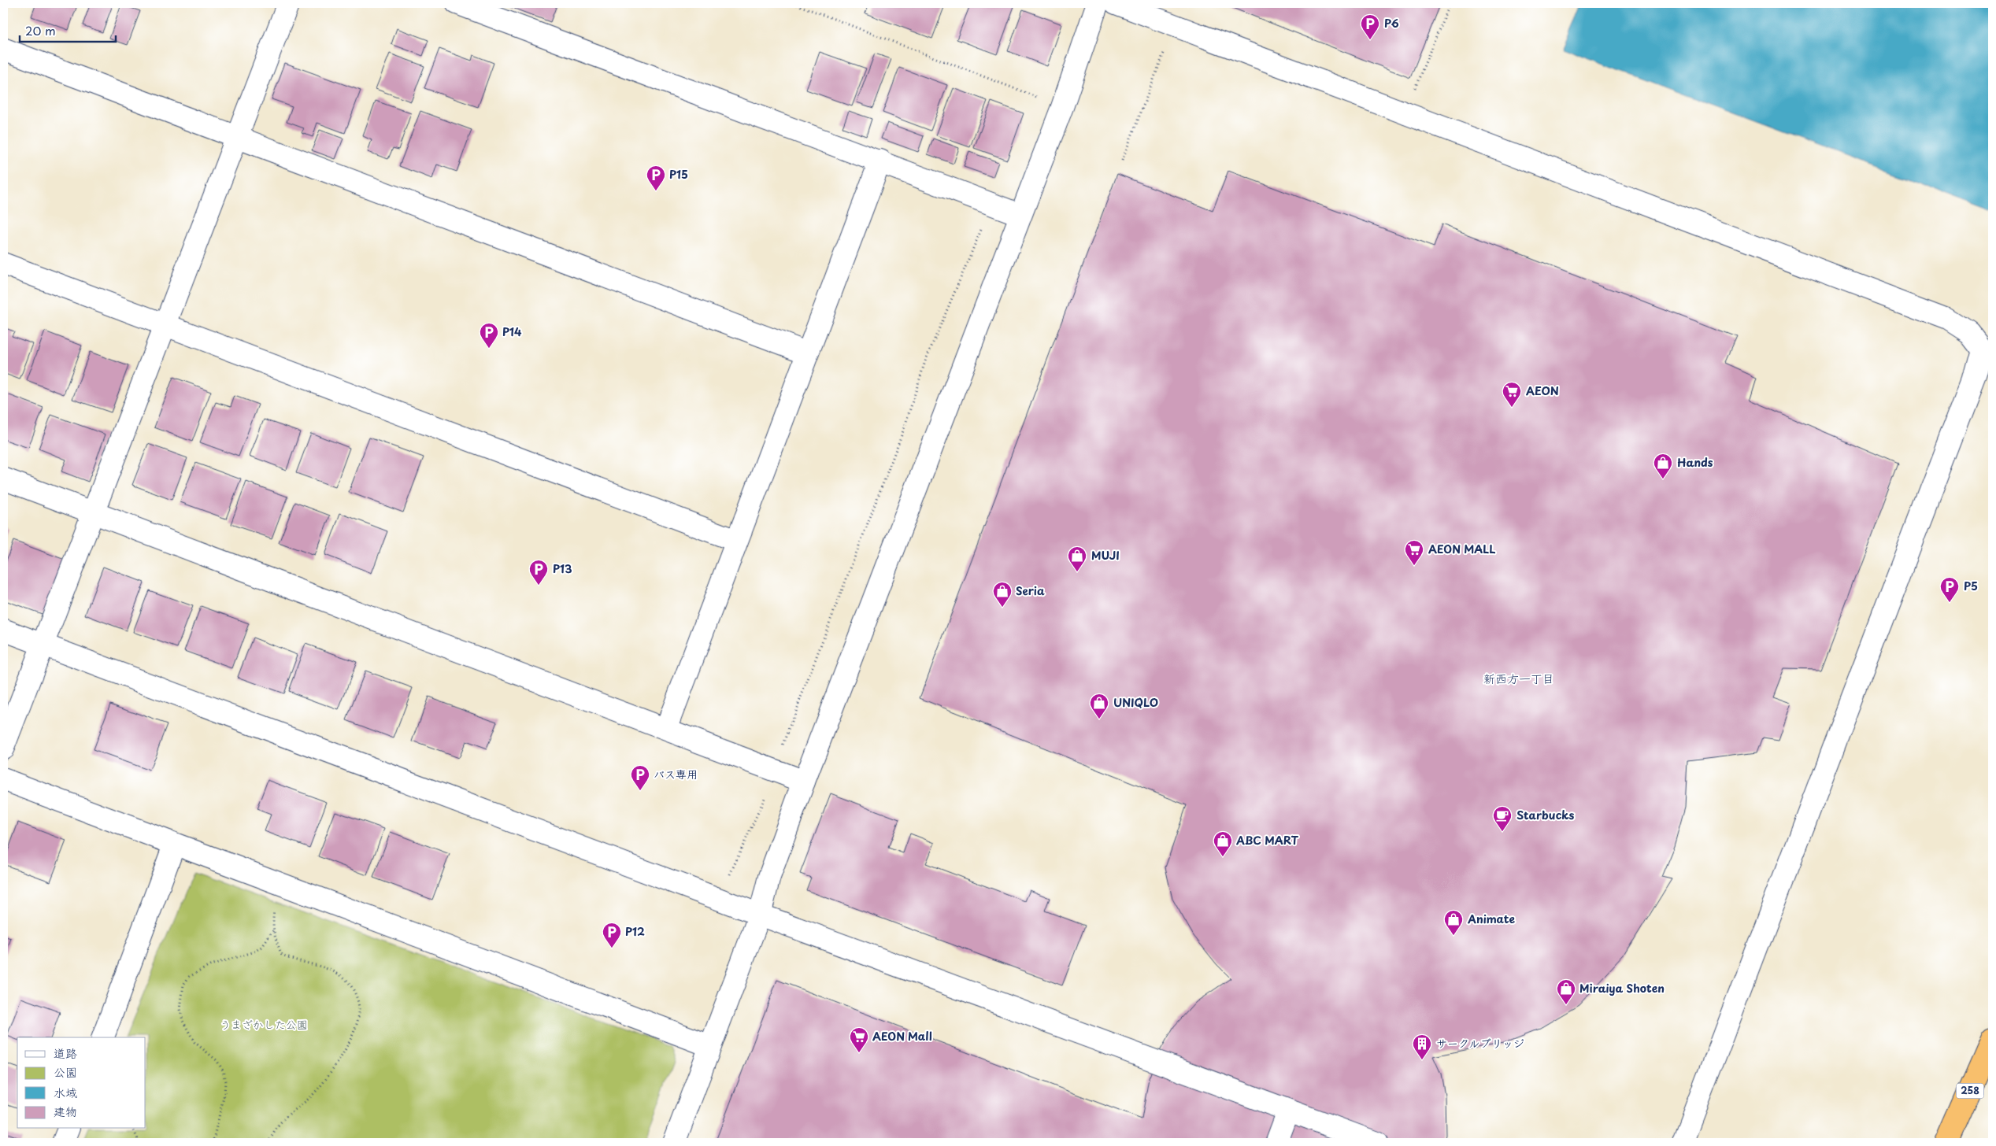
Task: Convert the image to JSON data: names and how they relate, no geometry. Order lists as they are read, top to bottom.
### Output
{
  "streets": {
    "highway": ["258"]
  },
  "districts": ["新西方一丁目"],
  "parks": ["うまざかした公園"],
  "places": {
    "parking": [
      "P6",
      "P15",
      "P14",
      "P13",
      "P5",
      "バス専用",
      "P12"
    ],
    "supermarket": ["AEON", "AEON MALL", "AEON Mall"],
    "shop": [
      "Hands",
      "MUJI",
      "Seria",
      "UNIQLO",
      "ABC MART",
      "Animate",
      "Miraiya Shoten"
    ],
    "cafe": ["Starbucks"],
    "building": ["サークルブリッジ"]
  },
  "legend": [
    "道路",
    "公園",
    "水域",
    "建物"
  ],
  "scale_bar": "20 m"
}
